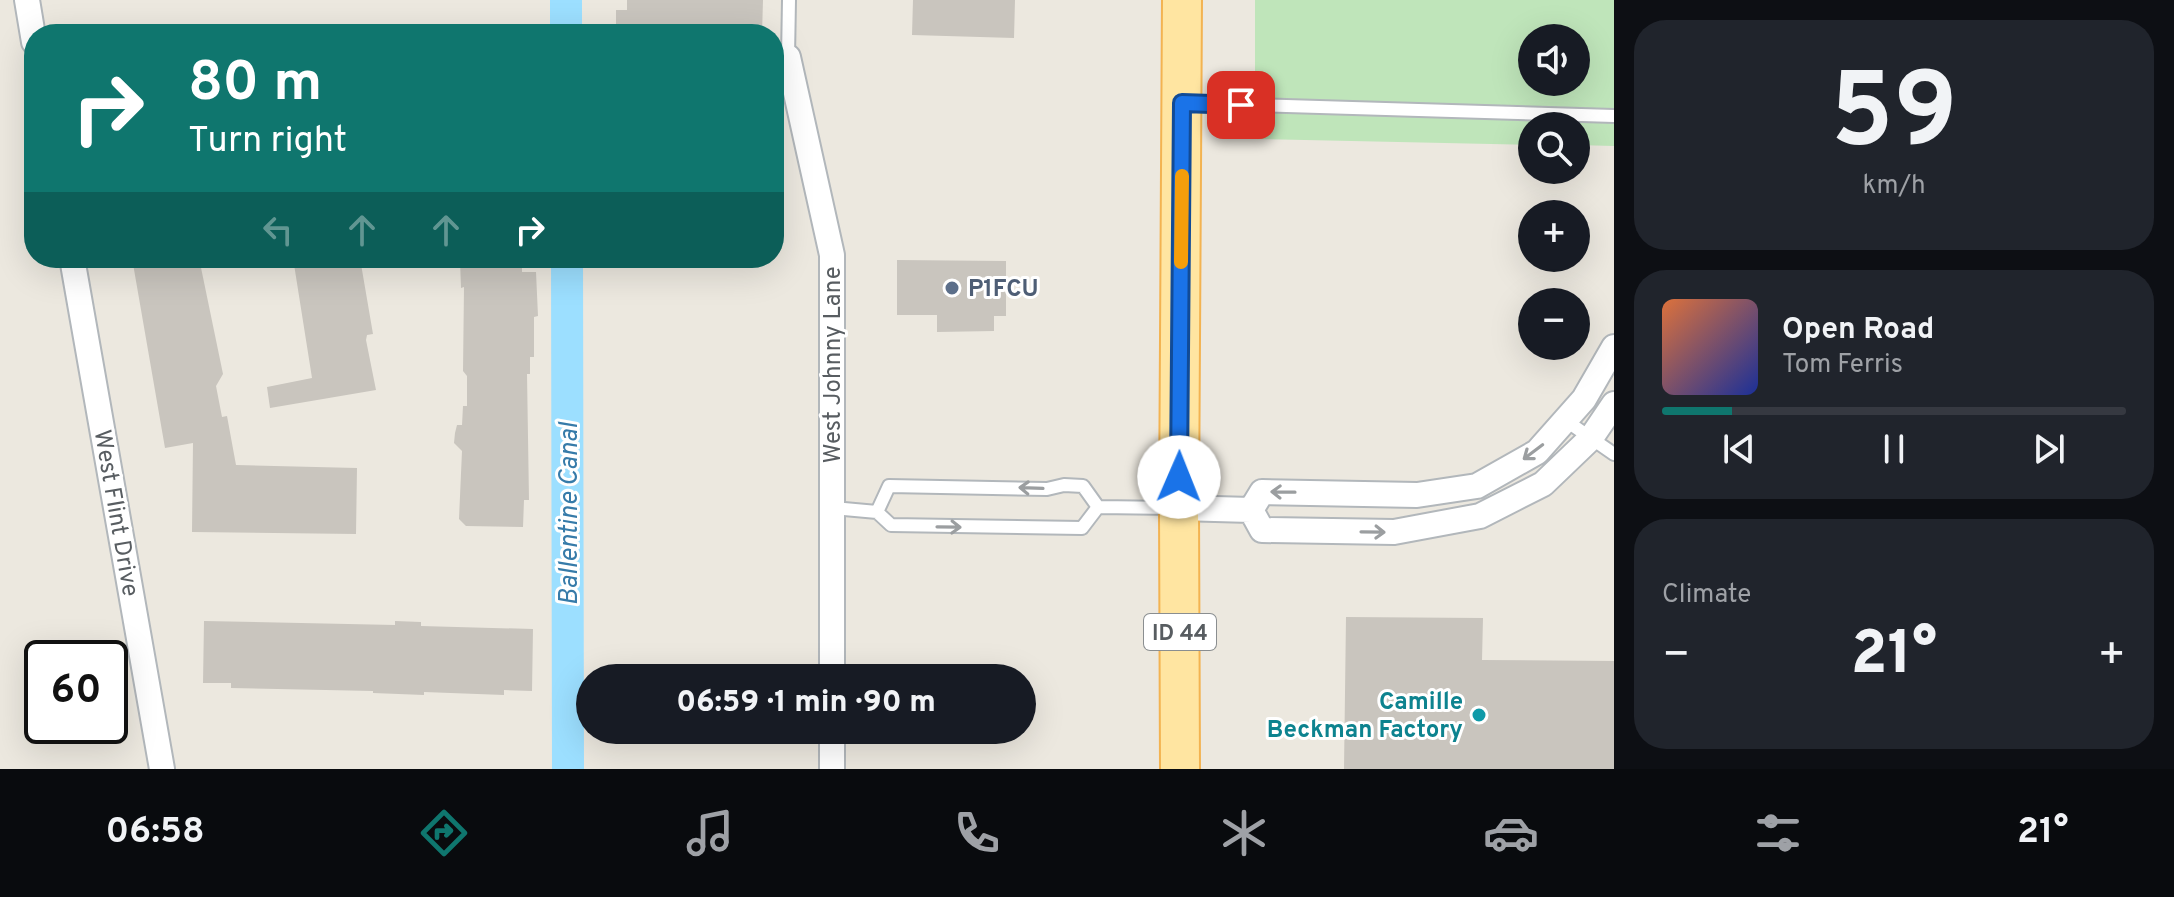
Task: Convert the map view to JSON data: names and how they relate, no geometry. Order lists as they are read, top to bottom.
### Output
{
  "streets": {
    "main road": ["ID 44"],
    "street": ["West Johnny Lane", "West Flint Drive"]
  },
  "water": ["Ballentine Canal"],
  "places": ["P1FCU", "Camille Beckman Factory"],
  "page": {
    "tile": [
      ["59", "km/h"],
      "Climate"
    ],
    "map_buttons": ["+", "−"],
    "turn": ["80 m", "Turn right"],
    "song": ["Open Road", "Tom Ferris"],
    "heat": ["−", "21°", "+"],
    "limit": "60",
    "trip": "06:59 · 1 min · 90 m",
    "tabs": ["06:58", "21°"]
  }
}
